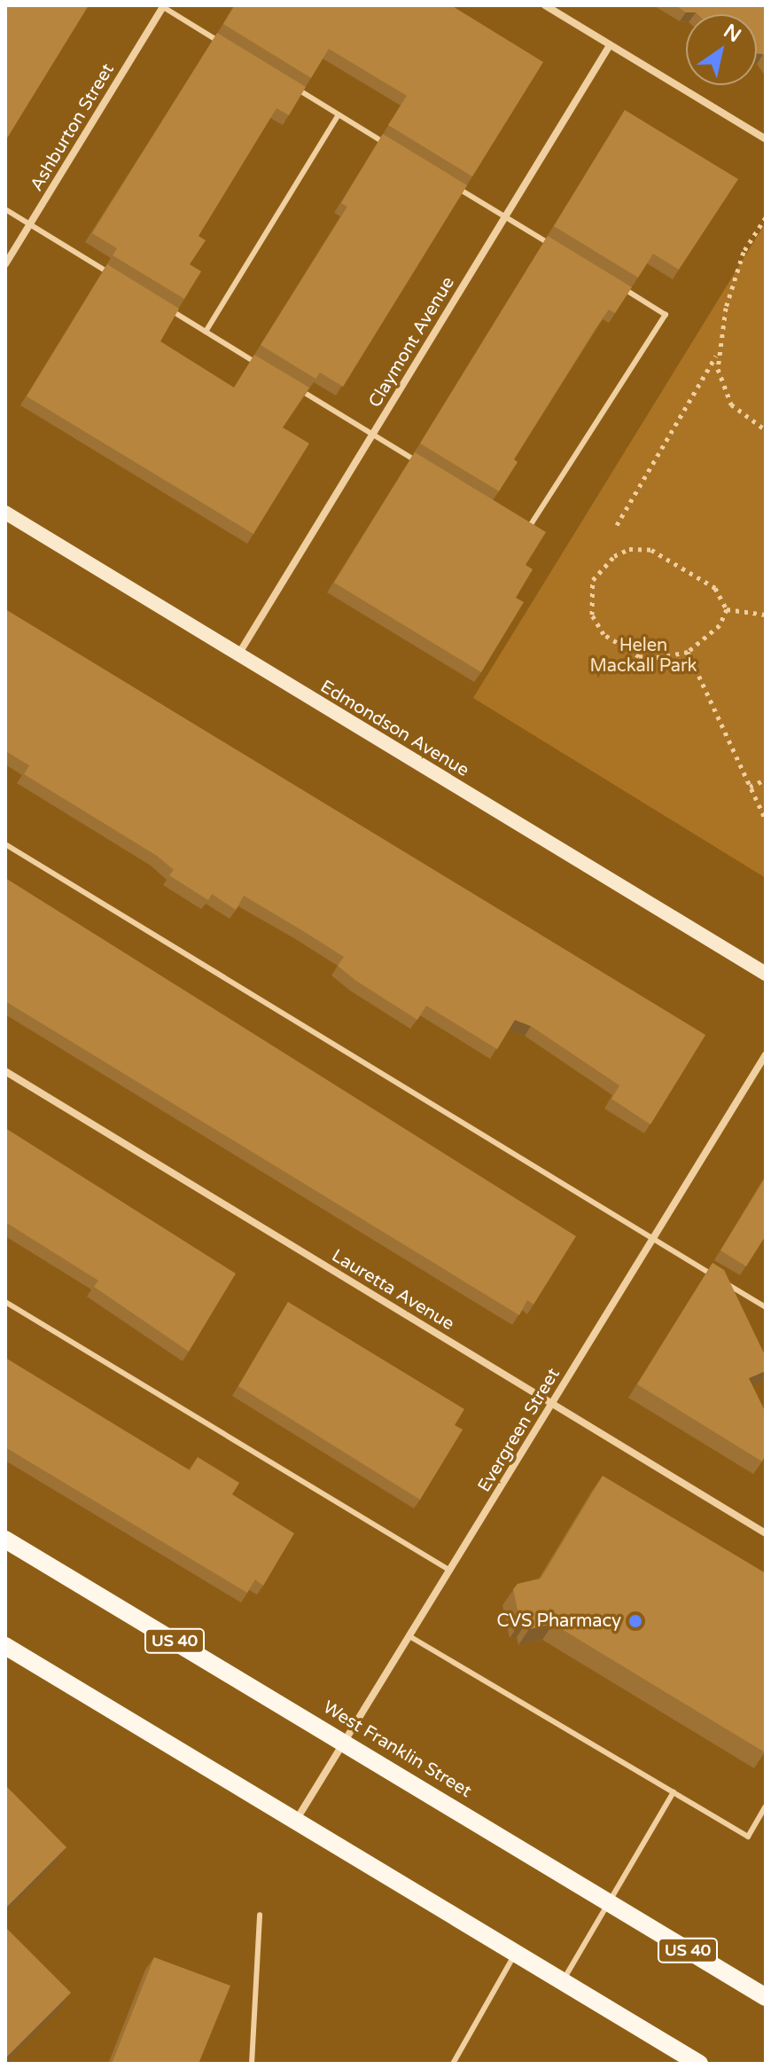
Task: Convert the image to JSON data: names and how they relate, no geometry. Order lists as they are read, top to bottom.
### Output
{
  "streets": {
    "main road": ["Edmondson Avenue", "US 40", "West Franklin Street"],
    "street": [
      "Ashburton Street",
      "Claymont Avenue",
      "Lauretta Avenue",
      "Evergreen Street"
    ]
  },
  "crossings": [
    ["Claymont Avenue", "Edmondson Avenue"],
    ["Lauretta Avenue", "Evergreen Street"],
    ["Evergreen Street", "West Franklin Street"]
  ],
  "parks": ["Helen Mackall Park"],
  "places": ["CVS Pharmacy"],
  "north": "top right"
}
